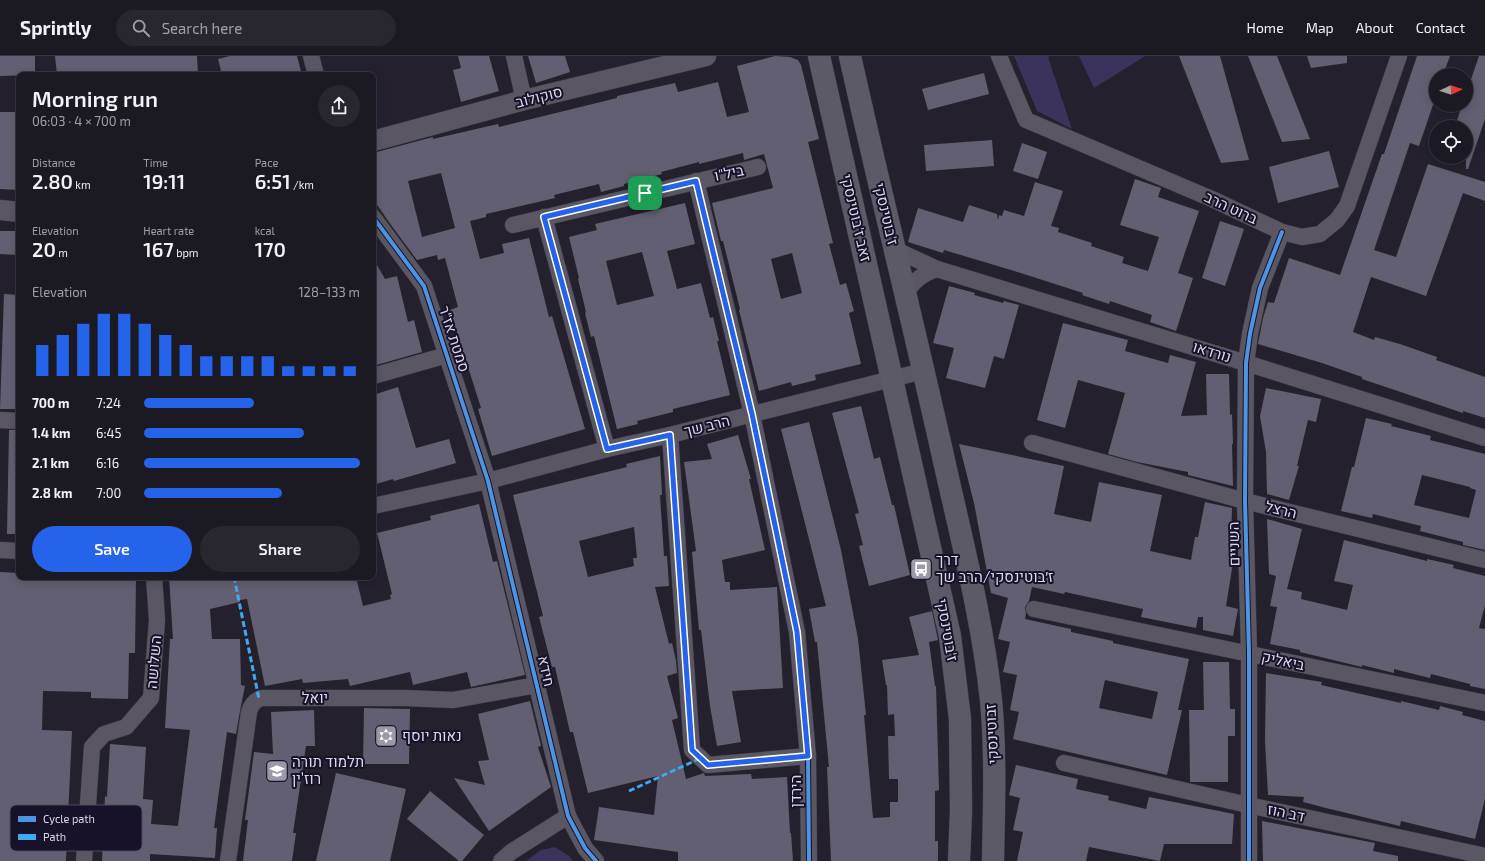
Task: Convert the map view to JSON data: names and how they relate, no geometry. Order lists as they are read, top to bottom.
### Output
{
  "streets": {
    "main road": ["ז'בוטינסקי", "זאב ז'בוטינסקי", "זבוטינסקי"],
    "street": [
      "סוקולוב",
      "ביל\"ו",
      "ברוט הרב",
      "סמטת אז\"ר",
      "נורדאו",
      "הרב שך",
      "הרצל",
      "השניים",
      "ביאליק",
      "השלושה",
      "חידא",
      "יואל",
      "הירדן",
      "דב הוז"
    ]
  },
  "crossings": [
    ["ביל\"ו", "הירדן"],
    ["ברוט הרב", "השניים"],
    ["ז'בוטינסקי", "זאב ז'בוטינסקי"],
    ["ז'בוטינסקי", "נורדאו"],
    ["ז'בוטינסקי", "הרב שך"],
    ["ז'בוטינסקי", "זבוטינסקי"],
    ["זאב ז'בוטינסקי", "הרב שך"],
    ["סמטת אז\"ר", "הרב שך"],
    ["סמטת אז\"ר", "חידא"],
    ["נורדאו", "השניים"],
    ["הרב שך", "חידא"],
    ["הרב שך", "זבוטינסקי"],
    ["הרב שך", "הירדן"],
    ["הרצל", "השניים"],
    ["השניים", "ביאליק"],
    ["השניים", "דב הוז"],
    ["חידא", "יואל"]
  ],
  "places": {
    "bus stop": ["דרך ז׳בוטינסקי/הרב שך"],
    "synagogue": ["נאות יוסף"],
    "school or university": ["תלמוד תורה רוז’ין"]
  },
  "legend": ["Cycle path", "Path"],
  "north": "right",
  "page": {
    "header": "Sprintly",
    "search": "Search here",
    "nav": [
      "Home",
      "Map",
      "About",
      "Contact"
    ],
    "heading": ["Morning run", "06:03 · 4 × 700 m"],
    "stats": [
      ["Distance", "2.80 km"],
      ["Time", "19:11"],
      ["Pace", "6:51 /km"],
      ["Elevation", "20 m"],
      ["Heart rate", "167 bpm"],
      ["kcal", "170"]
    ],
    "chart": ["Elevation", "128–133 m"],
    "list": [
      {
        "name": "700 m",
        "note": "7:24"
      },
      {
        "name": "1.4 km",
        "note": "6:45"
      },
      {
        "name": "2.1 km",
        "note": "6:16"
      },
      {
        "name": "2.8 km",
        "note": "7:00"
      }
    ],
    "buttons": ["Save", "Share"]
  }
}
